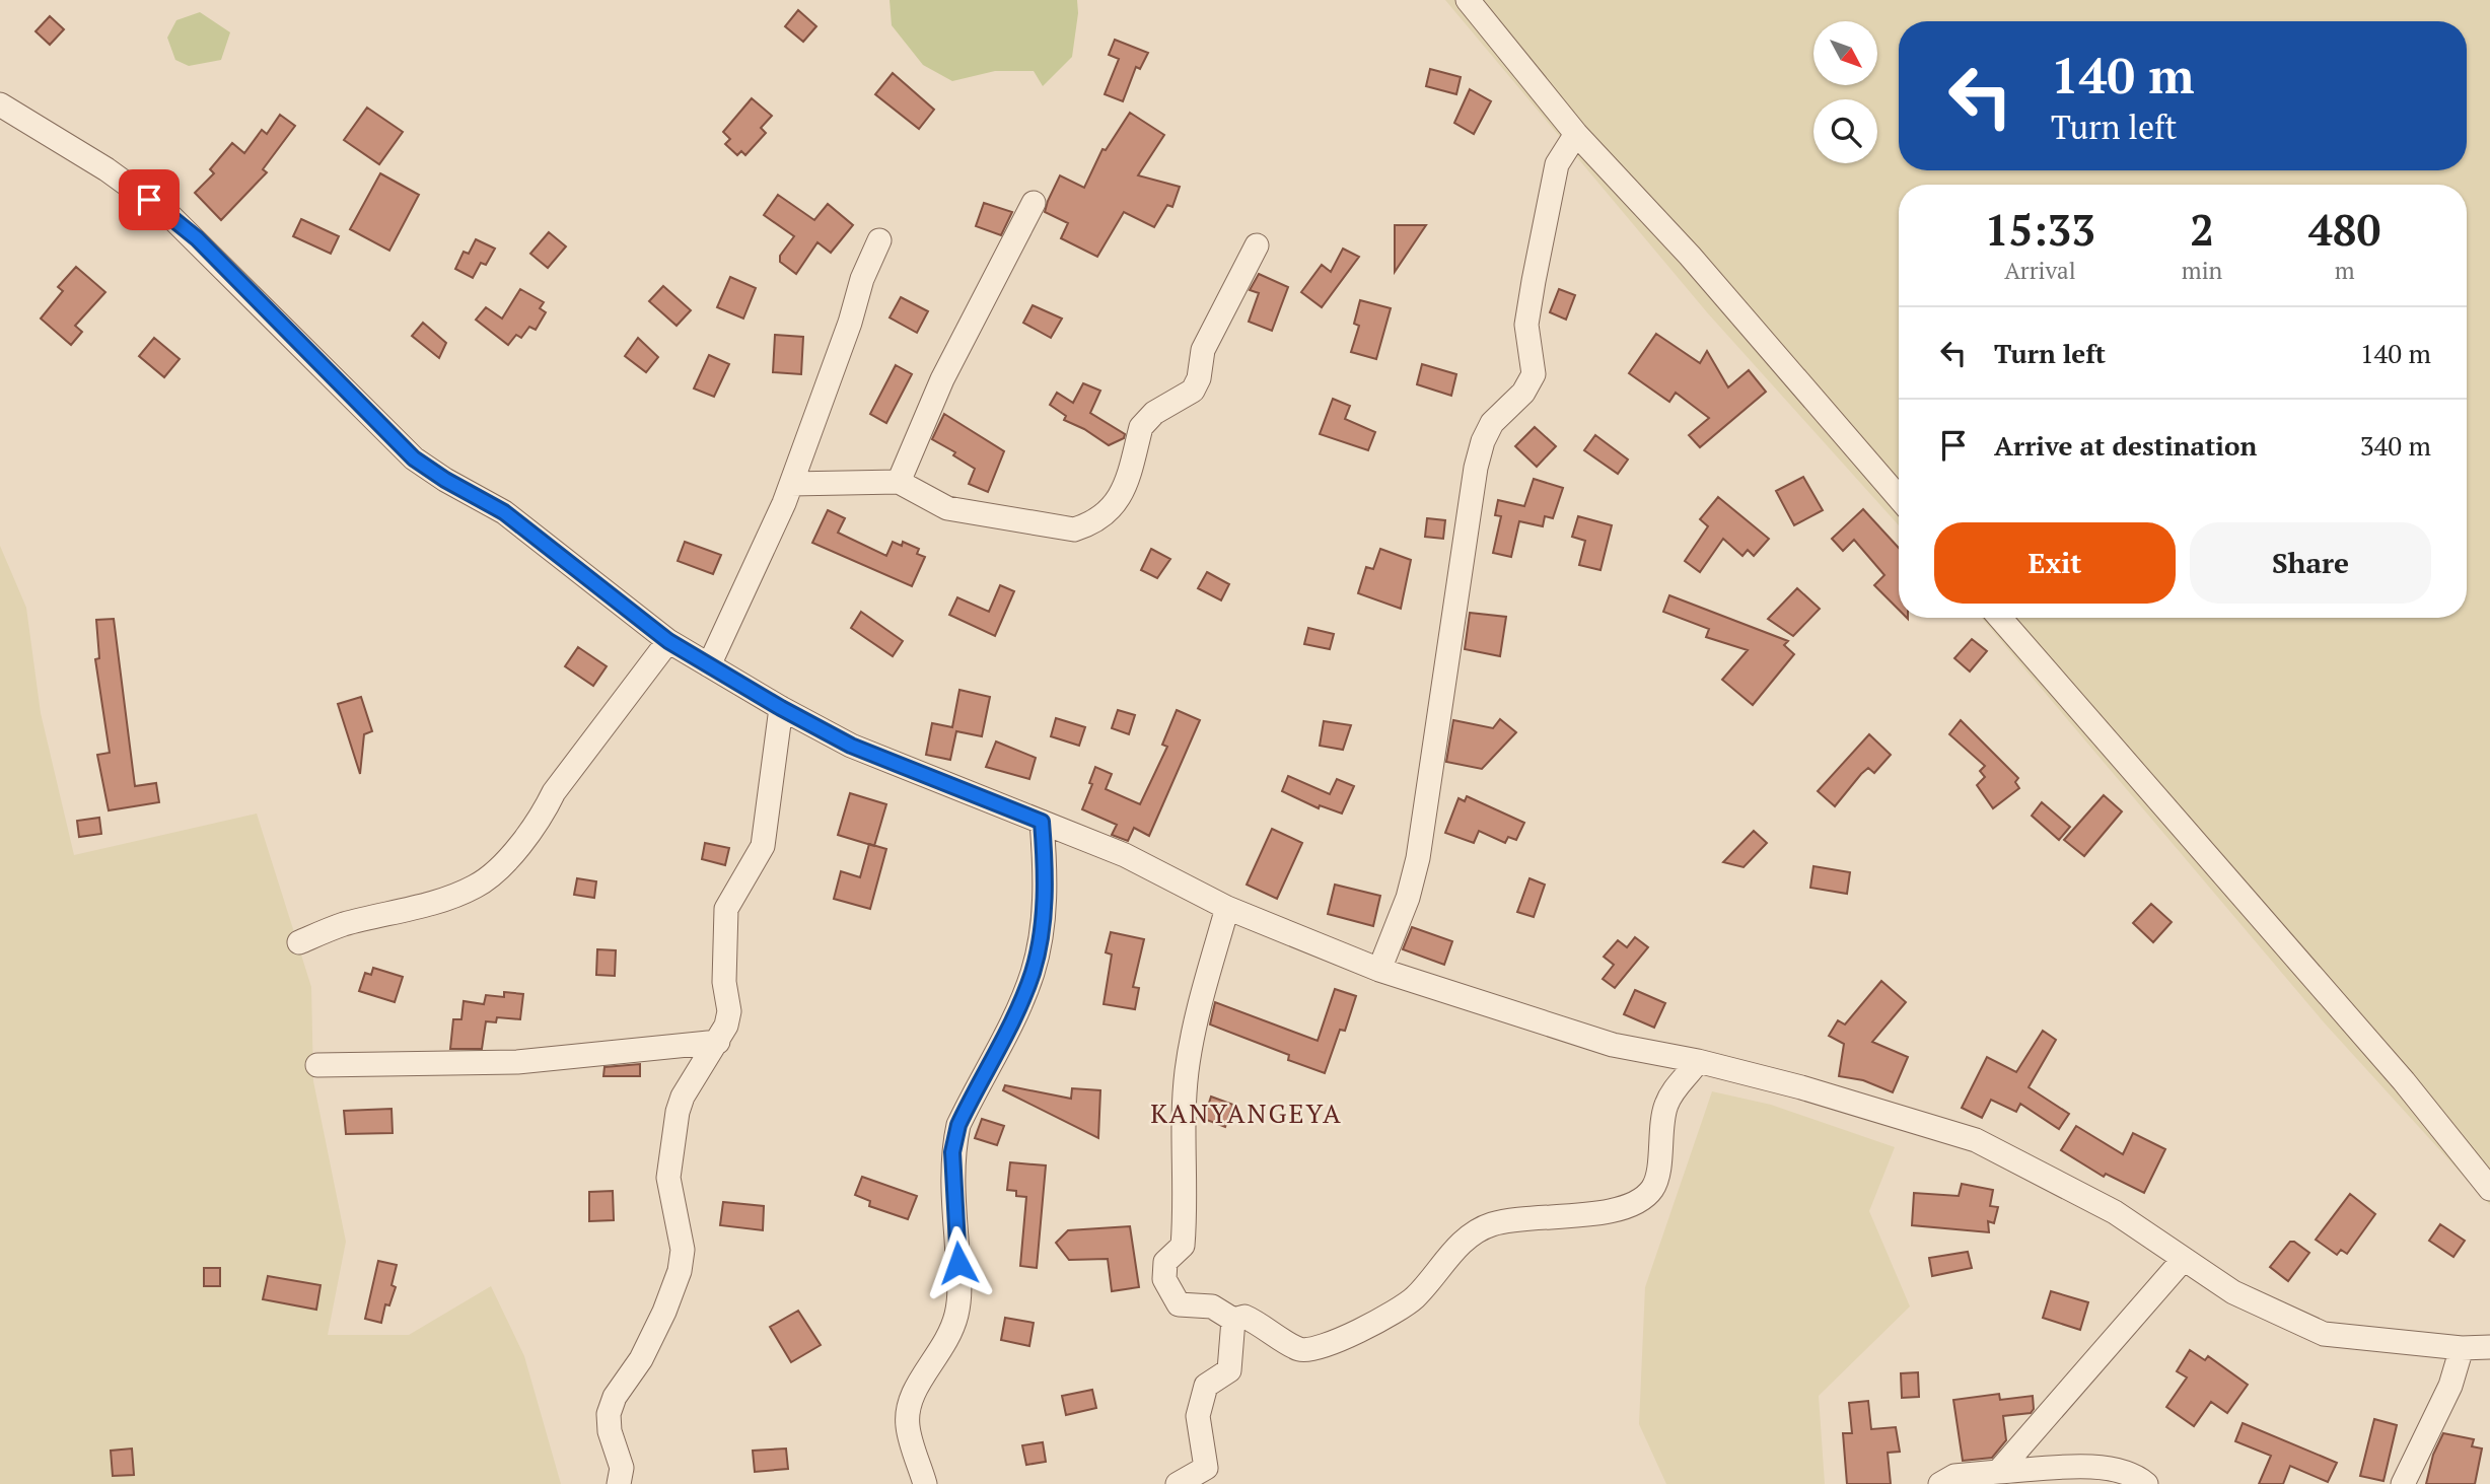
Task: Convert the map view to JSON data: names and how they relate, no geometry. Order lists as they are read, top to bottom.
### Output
{
  "districts": ["KANYANGEYA"],
  "north": "bottom right",
  "page": {
    "turn": ["140 m", "Turn left"],
    "eta": [
      "15:33",
      "Arrival",
      "2",
      "min",
      "480",
      "m"
    ],
    "list": [
      {
        "name": "Turn left",
        "value": "140 m"
      },
      {
        "name": "Arrive at destination",
        "value": "340 m"
      }
    ],
    "buttons": ["Exit", "Share"]
  }
}
